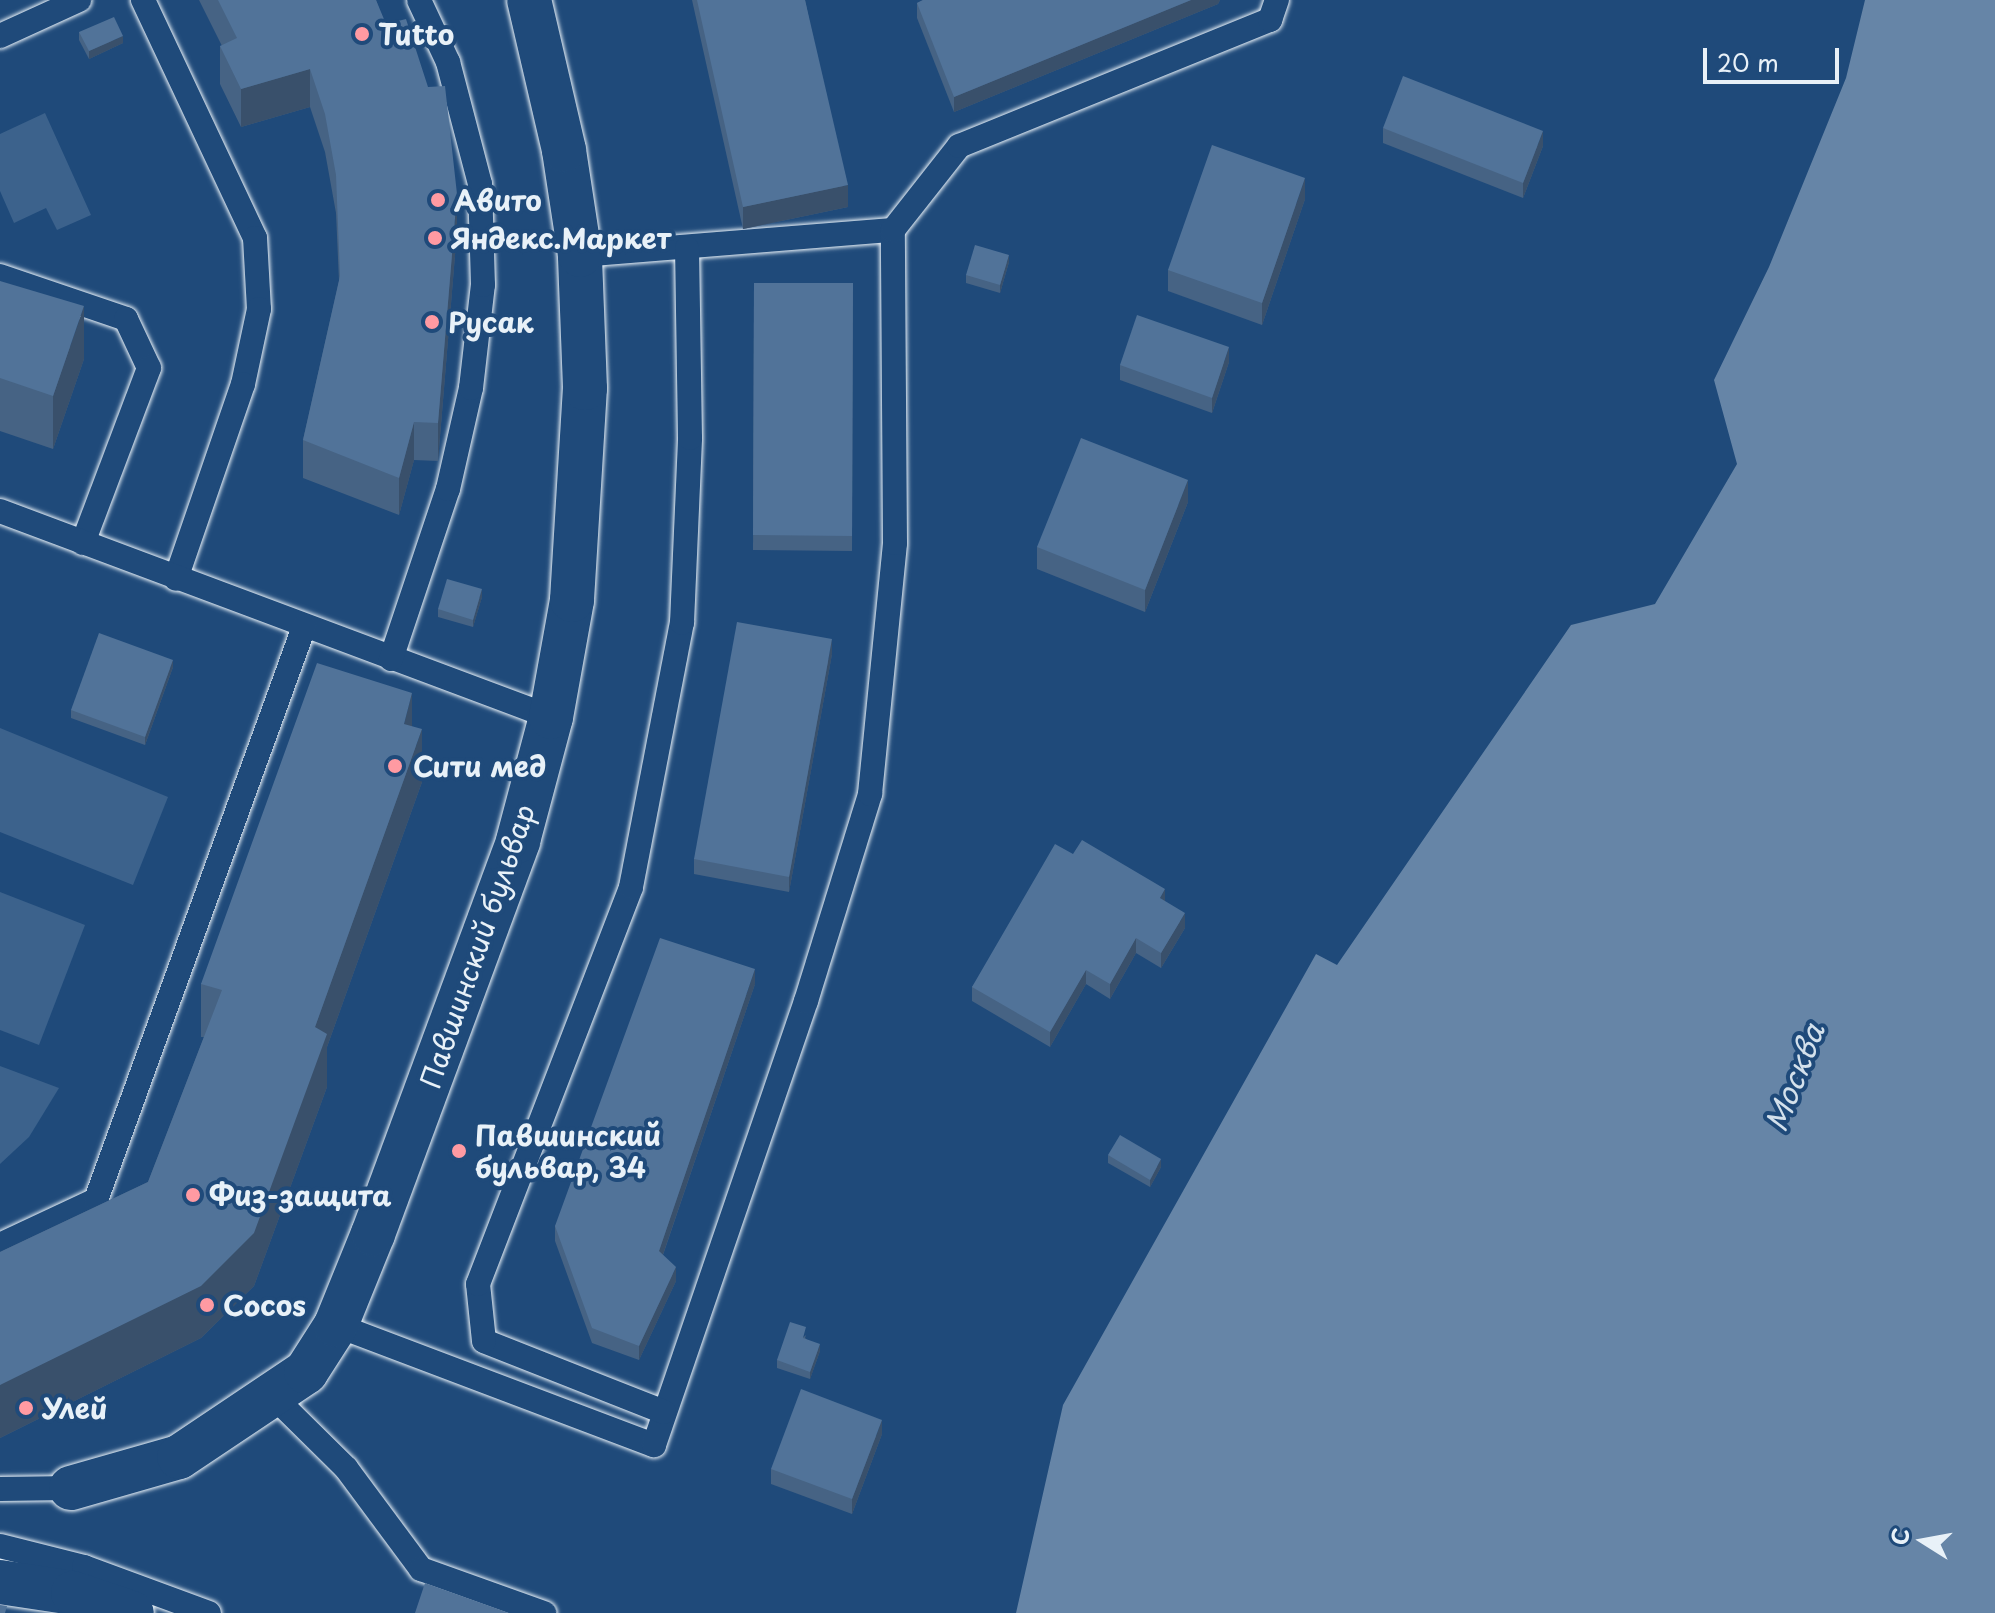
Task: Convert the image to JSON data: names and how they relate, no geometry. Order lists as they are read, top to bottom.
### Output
{
  "streets": {
    "street": ["Павшинский бульвар"]
  },
  "water": ["Москва"],
  "places": [
    "Tutto",
    "Авито",
    "Яндекс.Маркет",
    "Русак",
    "Сити мед",
    "Павшинский бульвар, 34",
    "Физ-защита",
    "Cocos",
    "Улей"
  ],
  "scale_bar": "20 m",
  "north": "left"
}
